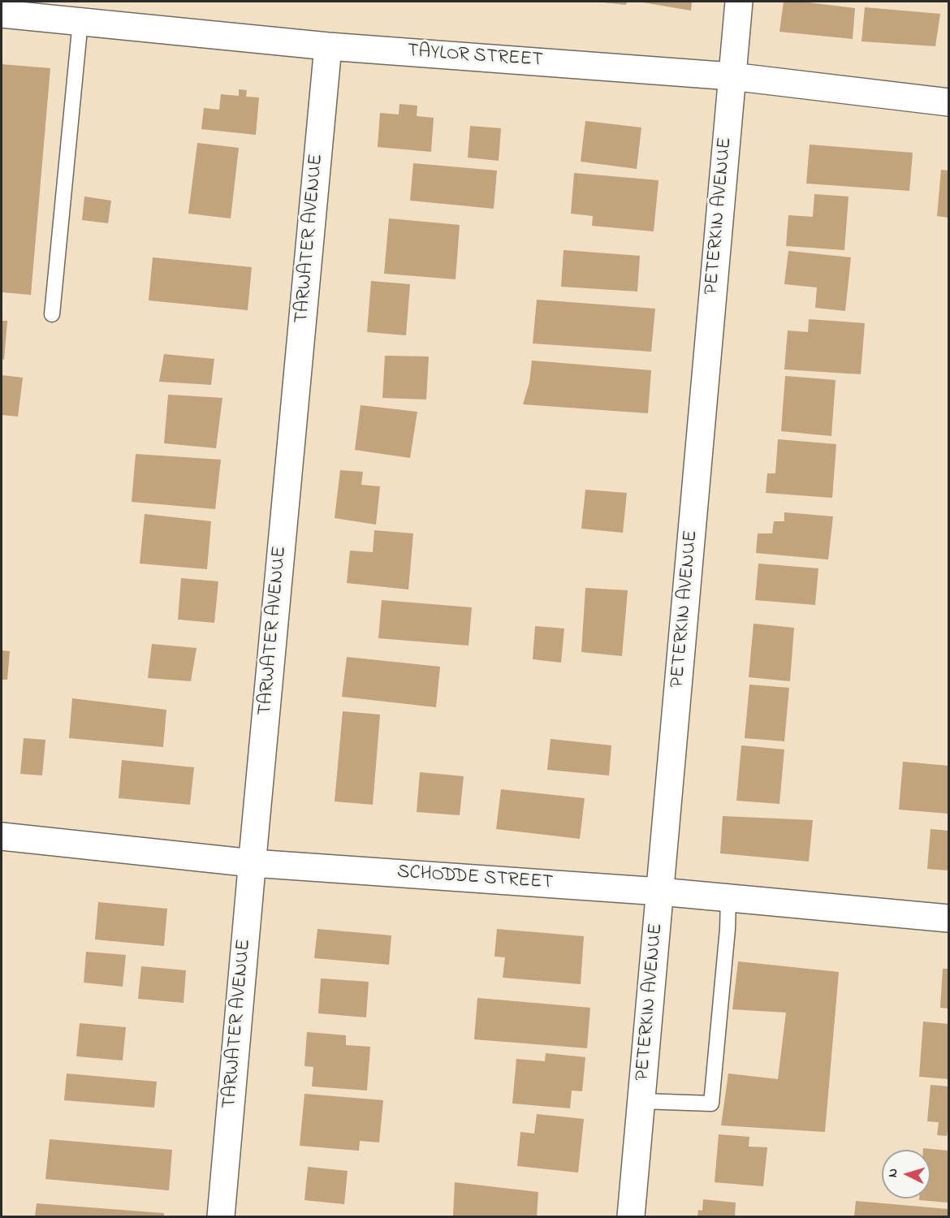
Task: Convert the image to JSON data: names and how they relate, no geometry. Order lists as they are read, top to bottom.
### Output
{
  "streets": {
    "street": [
      "TAYLOR STREET",
      "PETERKIN AVENUE",
      "TARWATER AVENUE",
      "SCHODDE STREET"
    ]
  },
  "crossings": [
    ["TAYLOR STREET", "PETERKIN AVENUE"],
    ["TAYLOR STREET", "TARWATER AVENUE"],
    ["PETERKIN AVENUE", "SCHODDE STREET"],
    ["TARWATER AVENUE", "SCHODDE STREET"]
  ],
  "north": "left"
}
